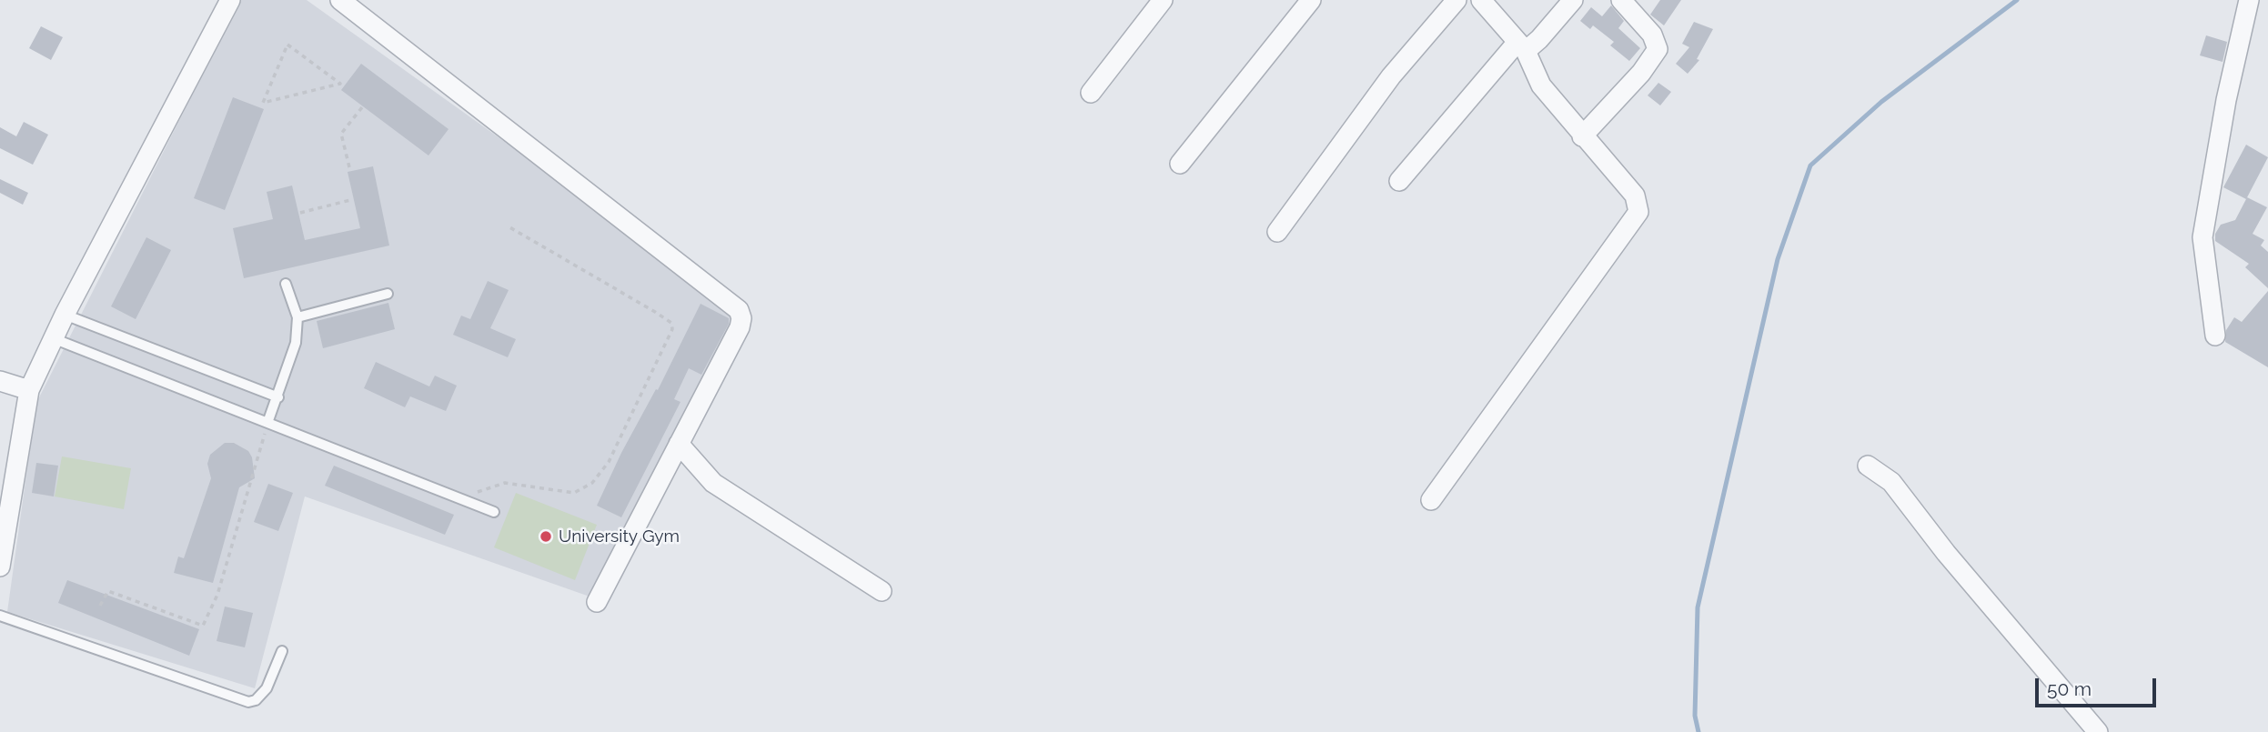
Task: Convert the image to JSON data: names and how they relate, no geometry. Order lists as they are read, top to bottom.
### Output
{
  "places": ["University Gym"],
  "scale_bar": "50 m"
}
